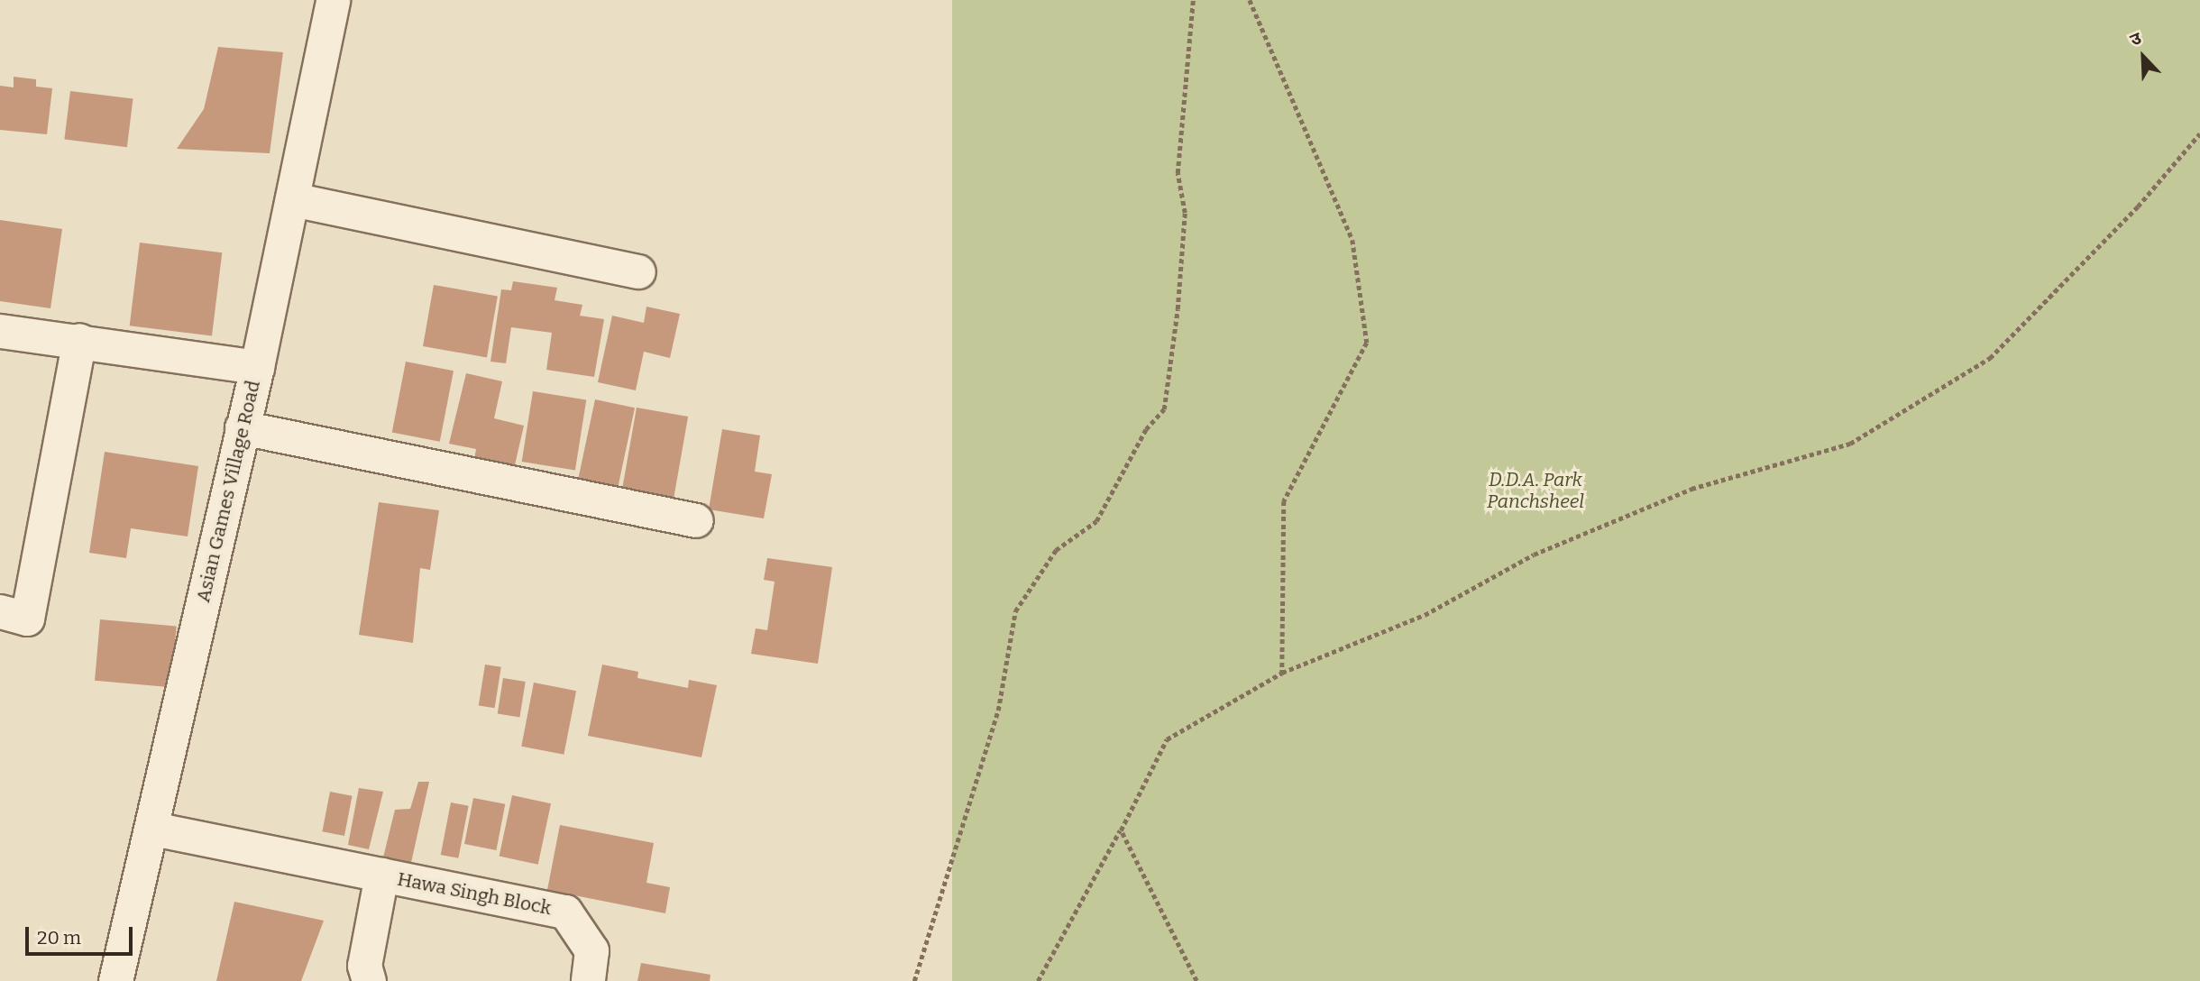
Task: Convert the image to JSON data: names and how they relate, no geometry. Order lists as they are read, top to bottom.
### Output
{
  "streets": {
    "street": ["Asian Games Village Road", "Hawa Singh Block"]
  },
  "crossings": [
    ["Asian Games Village Road", "Hawa Singh Block"]
  ],
  "parks": ["D.D.A. Park Panchsheel"],
  "scale_bar": "20 m",
  "north": "top left"
}
